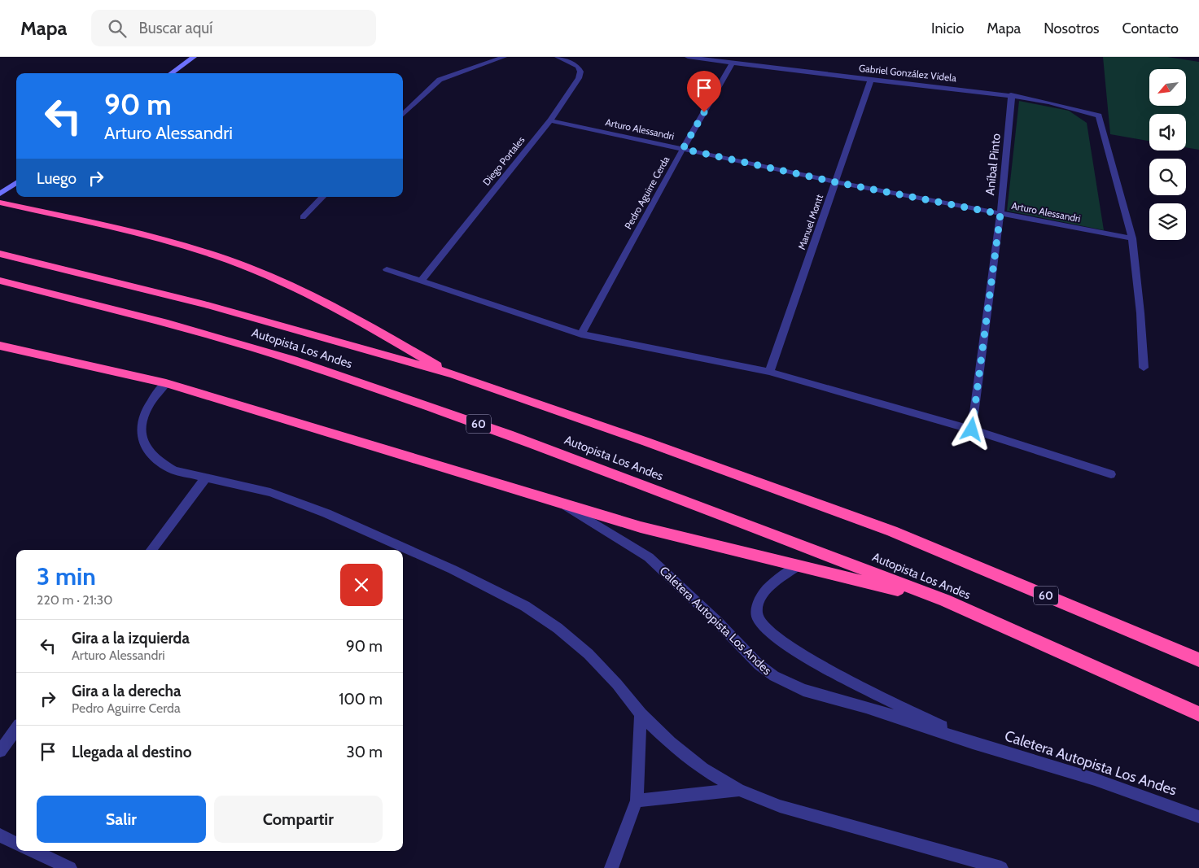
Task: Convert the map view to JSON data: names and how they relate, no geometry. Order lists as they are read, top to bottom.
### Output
{
  "streets": {
    "highway": ["Autopista Los Andes", "60"],
    "street": [
      "Gabriel González Videla",
      "Arturo Alessandri",
      "Diego Portales",
      "Aníbal Pinto",
      "Pedro Aguirre Cerda",
      "Manuel Montt",
      "Caletera Autopista Los Andes"
    ]
  },
  "crossings": [
    ["Gabriel González Videla", "Arturo Alessandri"],
    ["Gabriel González Videla", "Aníbal Pinto"],
    ["Gabriel González Videla", "Pedro Aguirre Cerda"],
    ["Gabriel González Videla", "Manuel Montt"],
    ["Arturo Alessandri", "Diego Portales"],
    ["Arturo Alessandri", "Aníbal Pinto"],
    ["Arturo Alessandri", "Pedro Aguirre Cerda"],
    ["Arturo Alessandri", "Manuel Montt"]
  ],
  "north": "bottom left",
  "page": {
    "header": "Mapa",
    "search": "Buscar aquí",
    "nav": [
      "Inicio",
      "Mapa",
      "Nosotros",
      "Contacto"
    ],
    "turn": ["90 m", "Arturo Alessandri"],
    "then": "Luego",
    "heading": ["3 min", "220 m · 21:30"],
    "list": [
      {
        "name": "Gira a la izquierda",
        "note": "Arturo Alessandri",
        "value": "90 m"
      },
      {
        "name": "Gira a la derecha",
        "note": "Pedro Aguirre Cerda",
        "value": "100 m"
      },
      {
        "name": "Llegada al destino",
        "value": "30 m"
      }
    ],
    "buttons": ["Salir", "Compartir"]
  }
}
